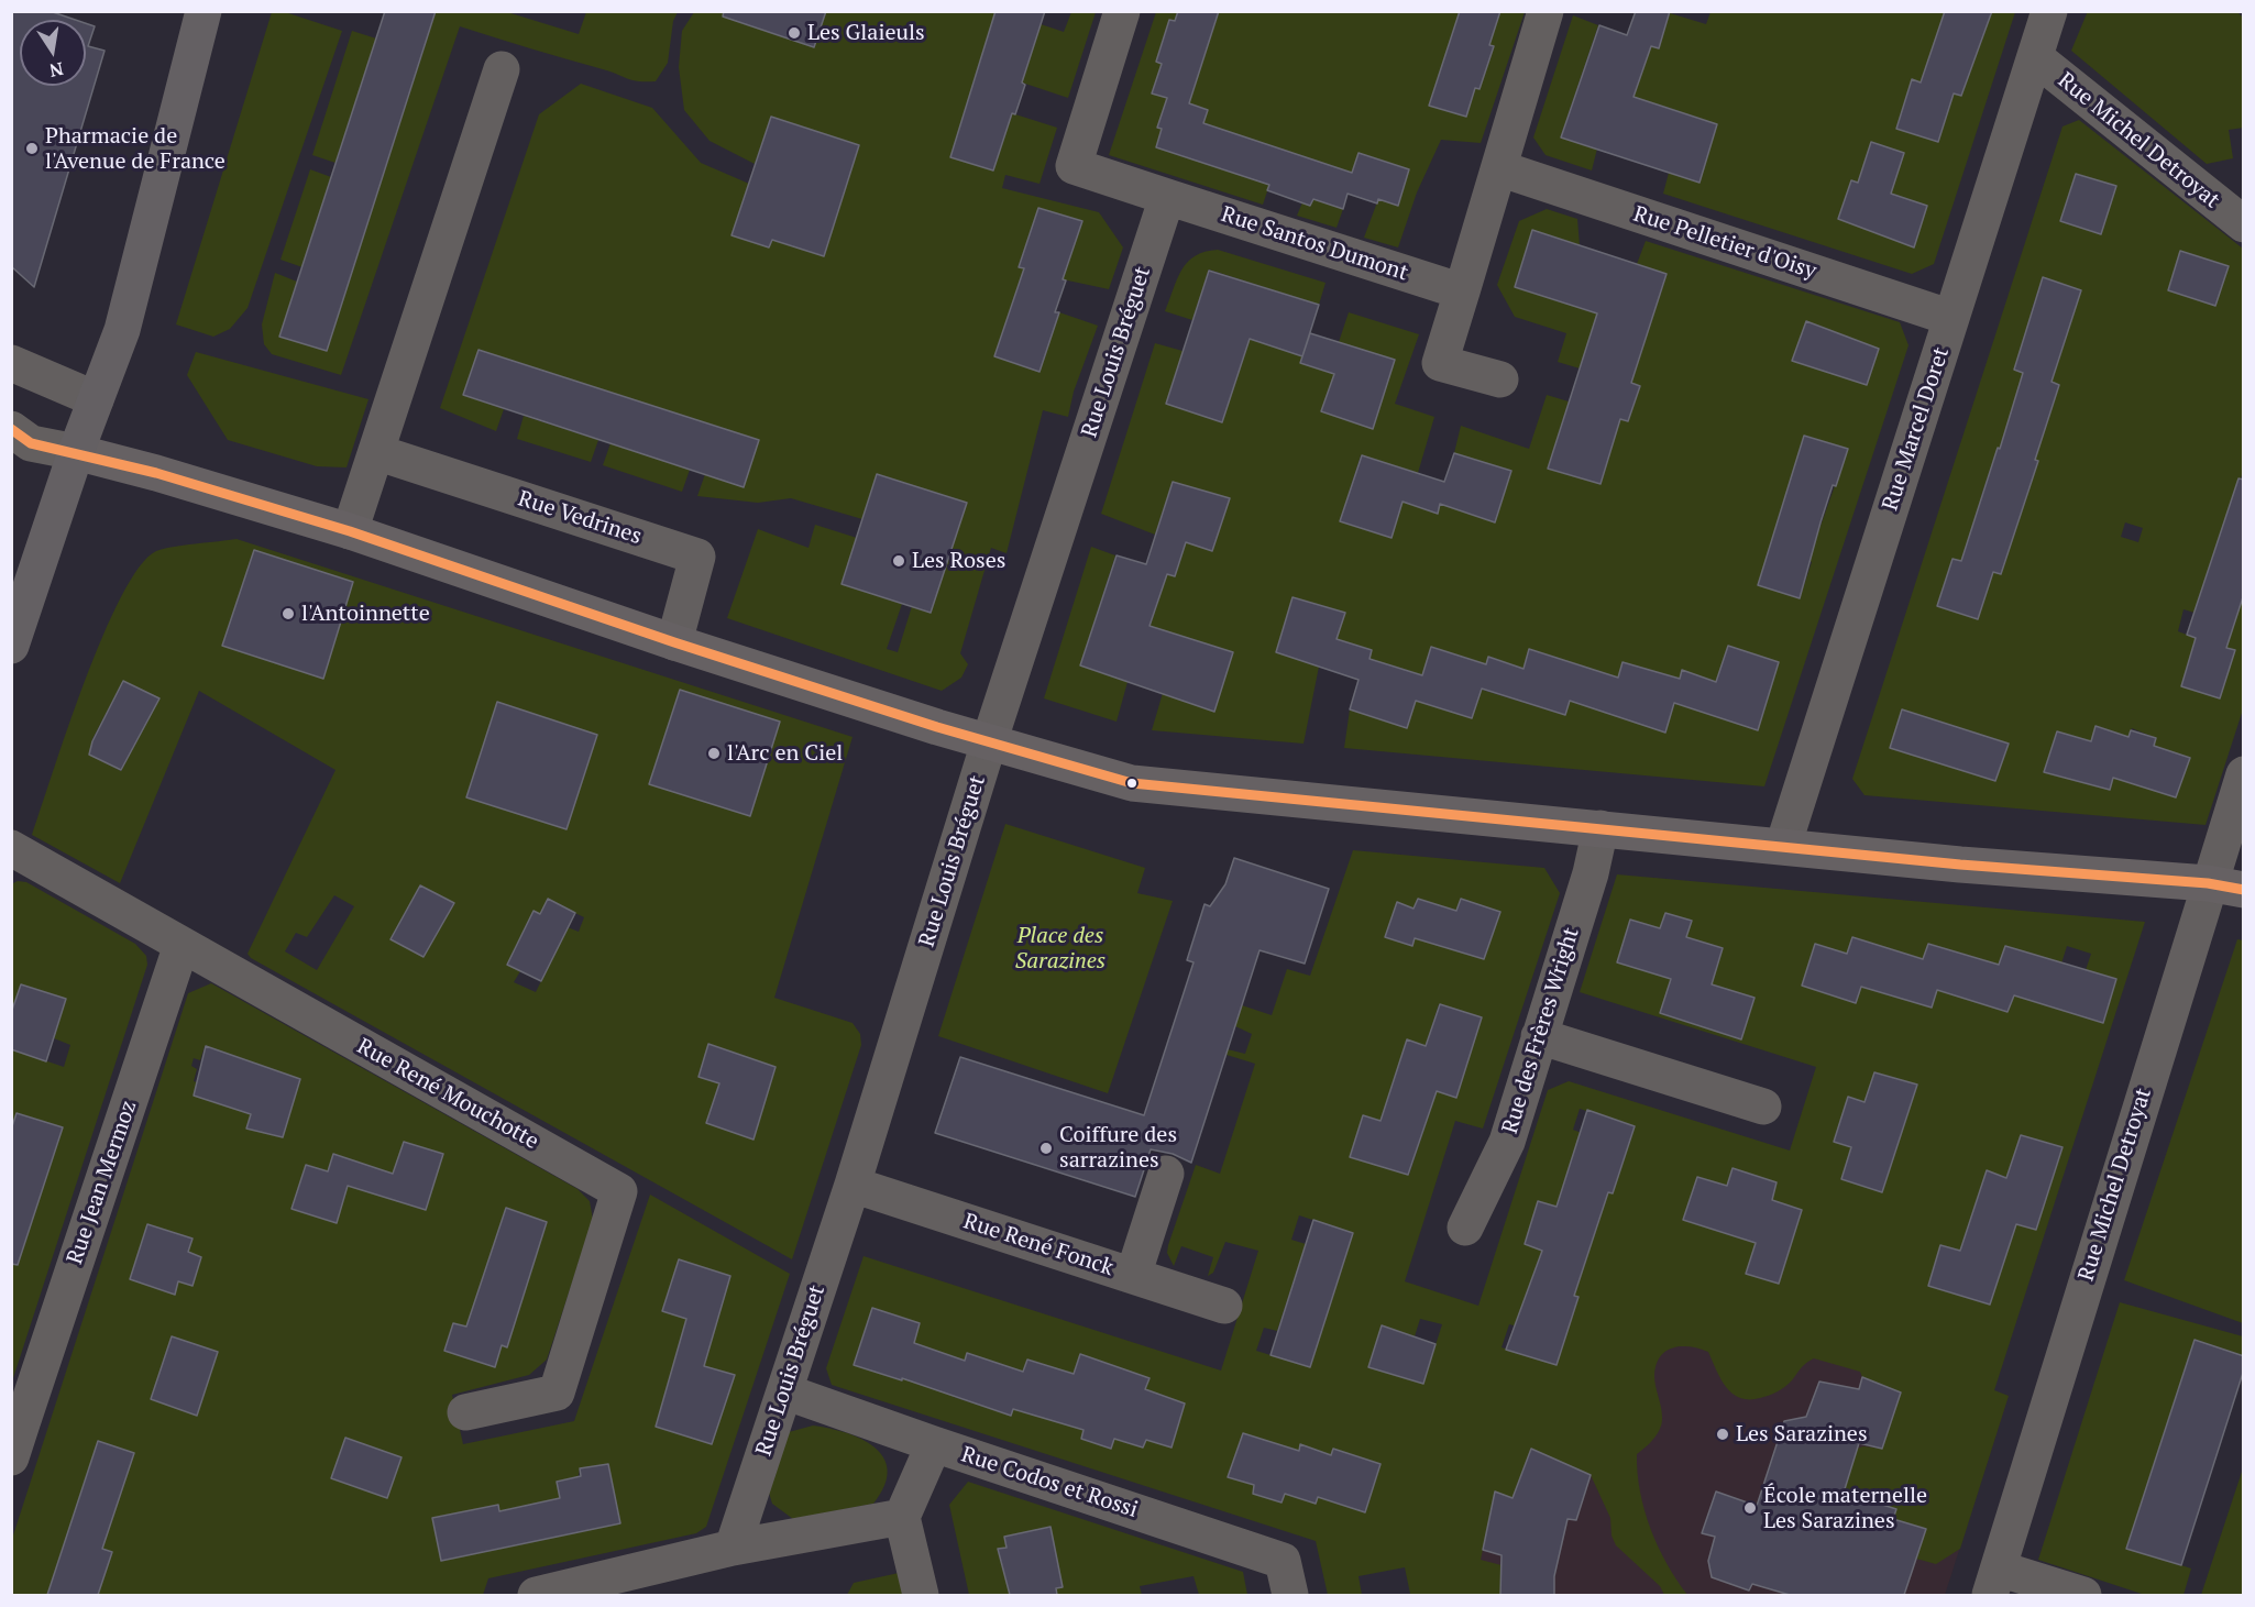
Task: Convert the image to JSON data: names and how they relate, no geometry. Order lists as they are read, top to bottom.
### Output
{
  "streets": {
    "street": [
      "Rue Michel Detroyat",
      "Rue Pelletier d'Oisy",
      "Rue Santos Dumont",
      "Rue Louis Bréguet",
      "Rue Marcel Doret",
      "Rue Vedrines",
      "Rue des Frères Wright",
      "Rue René Mouchotte",
      "Rue Jean Mermoz",
      "Rue René Fonck",
      "Rue Codos et Rossi"
    ]
  },
  "crossings": [
    ["Rue Michel Detroyat", "Rue Marcel Doret"],
    ["Rue Pelletier d'Oisy", "Rue Marcel Doret"],
    ["Rue Santos Dumont", "Rue Louis Bréguet"],
    ["Rue Louis Bréguet", "Rue René Fonck"],
    ["Rue Louis Bréguet", "Rue Codos et Rossi"],
    ["Rue René Mouchotte", "Rue Jean Mermoz"]
  ],
  "parks": ["Place des Sarazines"],
  "places": [
    "Les Glaieuls",
    "Pharmacie de l'Avenue de France",
    "Les Roses",
    "l'Antoinnette",
    "l'Arc en Ciel",
    "Coiffure des sarrazines",
    "Les Sarazines",
    "École maternelle Les Sarazines"
  ],
  "north": "bottom"
}
